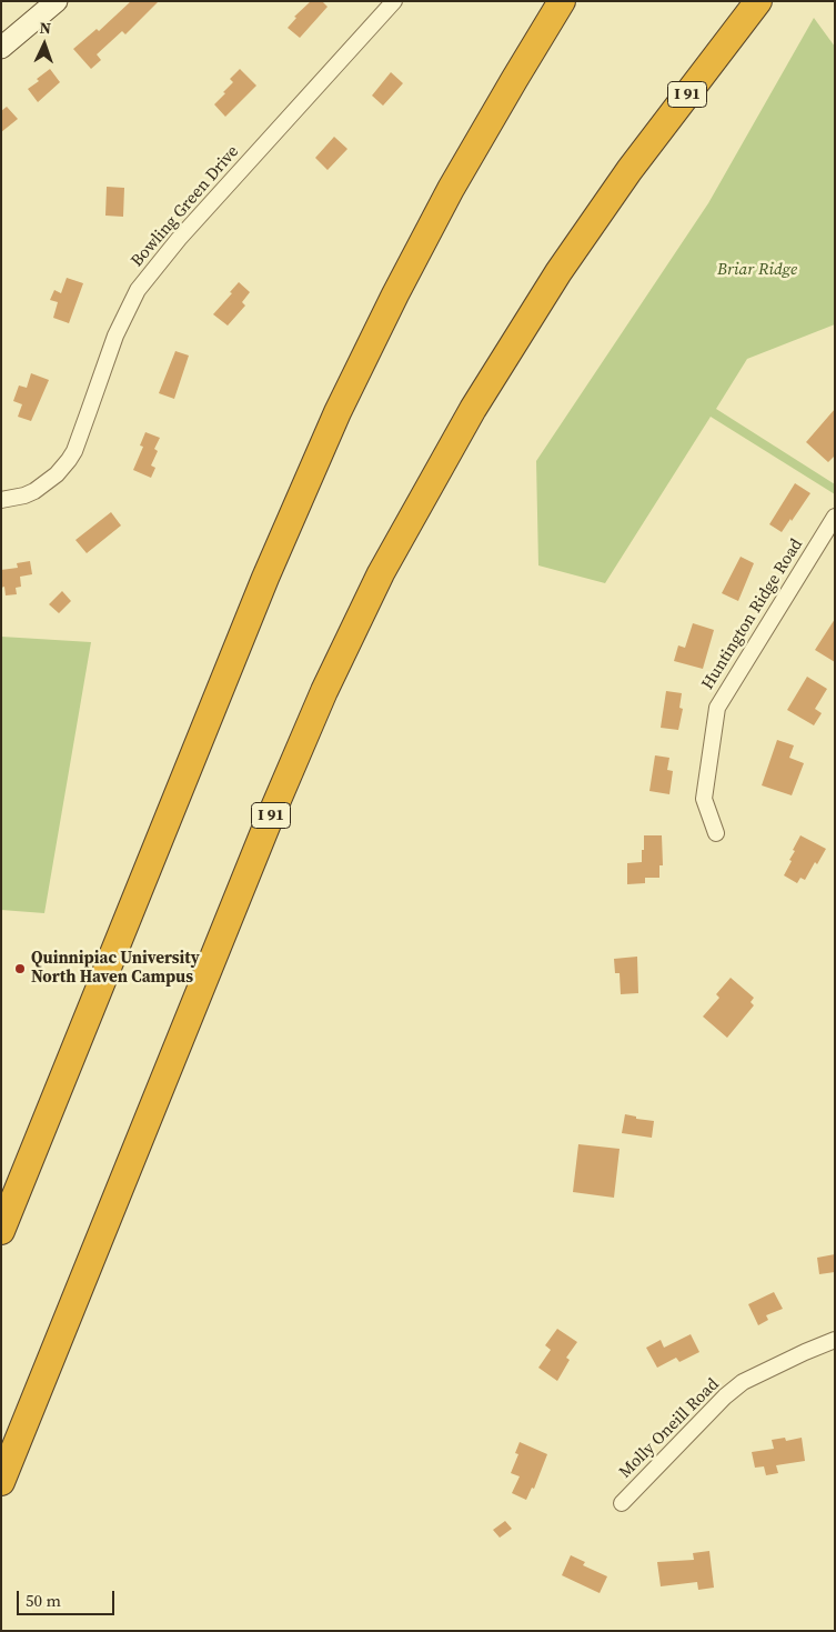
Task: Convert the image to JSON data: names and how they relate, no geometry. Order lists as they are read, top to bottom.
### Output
{
  "streets": {
    "highway": ["I 91"],
    "street": ["Bowling Green Drive", "Huntington Ridge Road", "Molly Oneill Road"]
  },
  "parks": ["Briar Ridge"],
  "places": ["Quinnipiac University North Haven Campus"],
  "scale_bar": "50 m",
  "north": "top"
}
